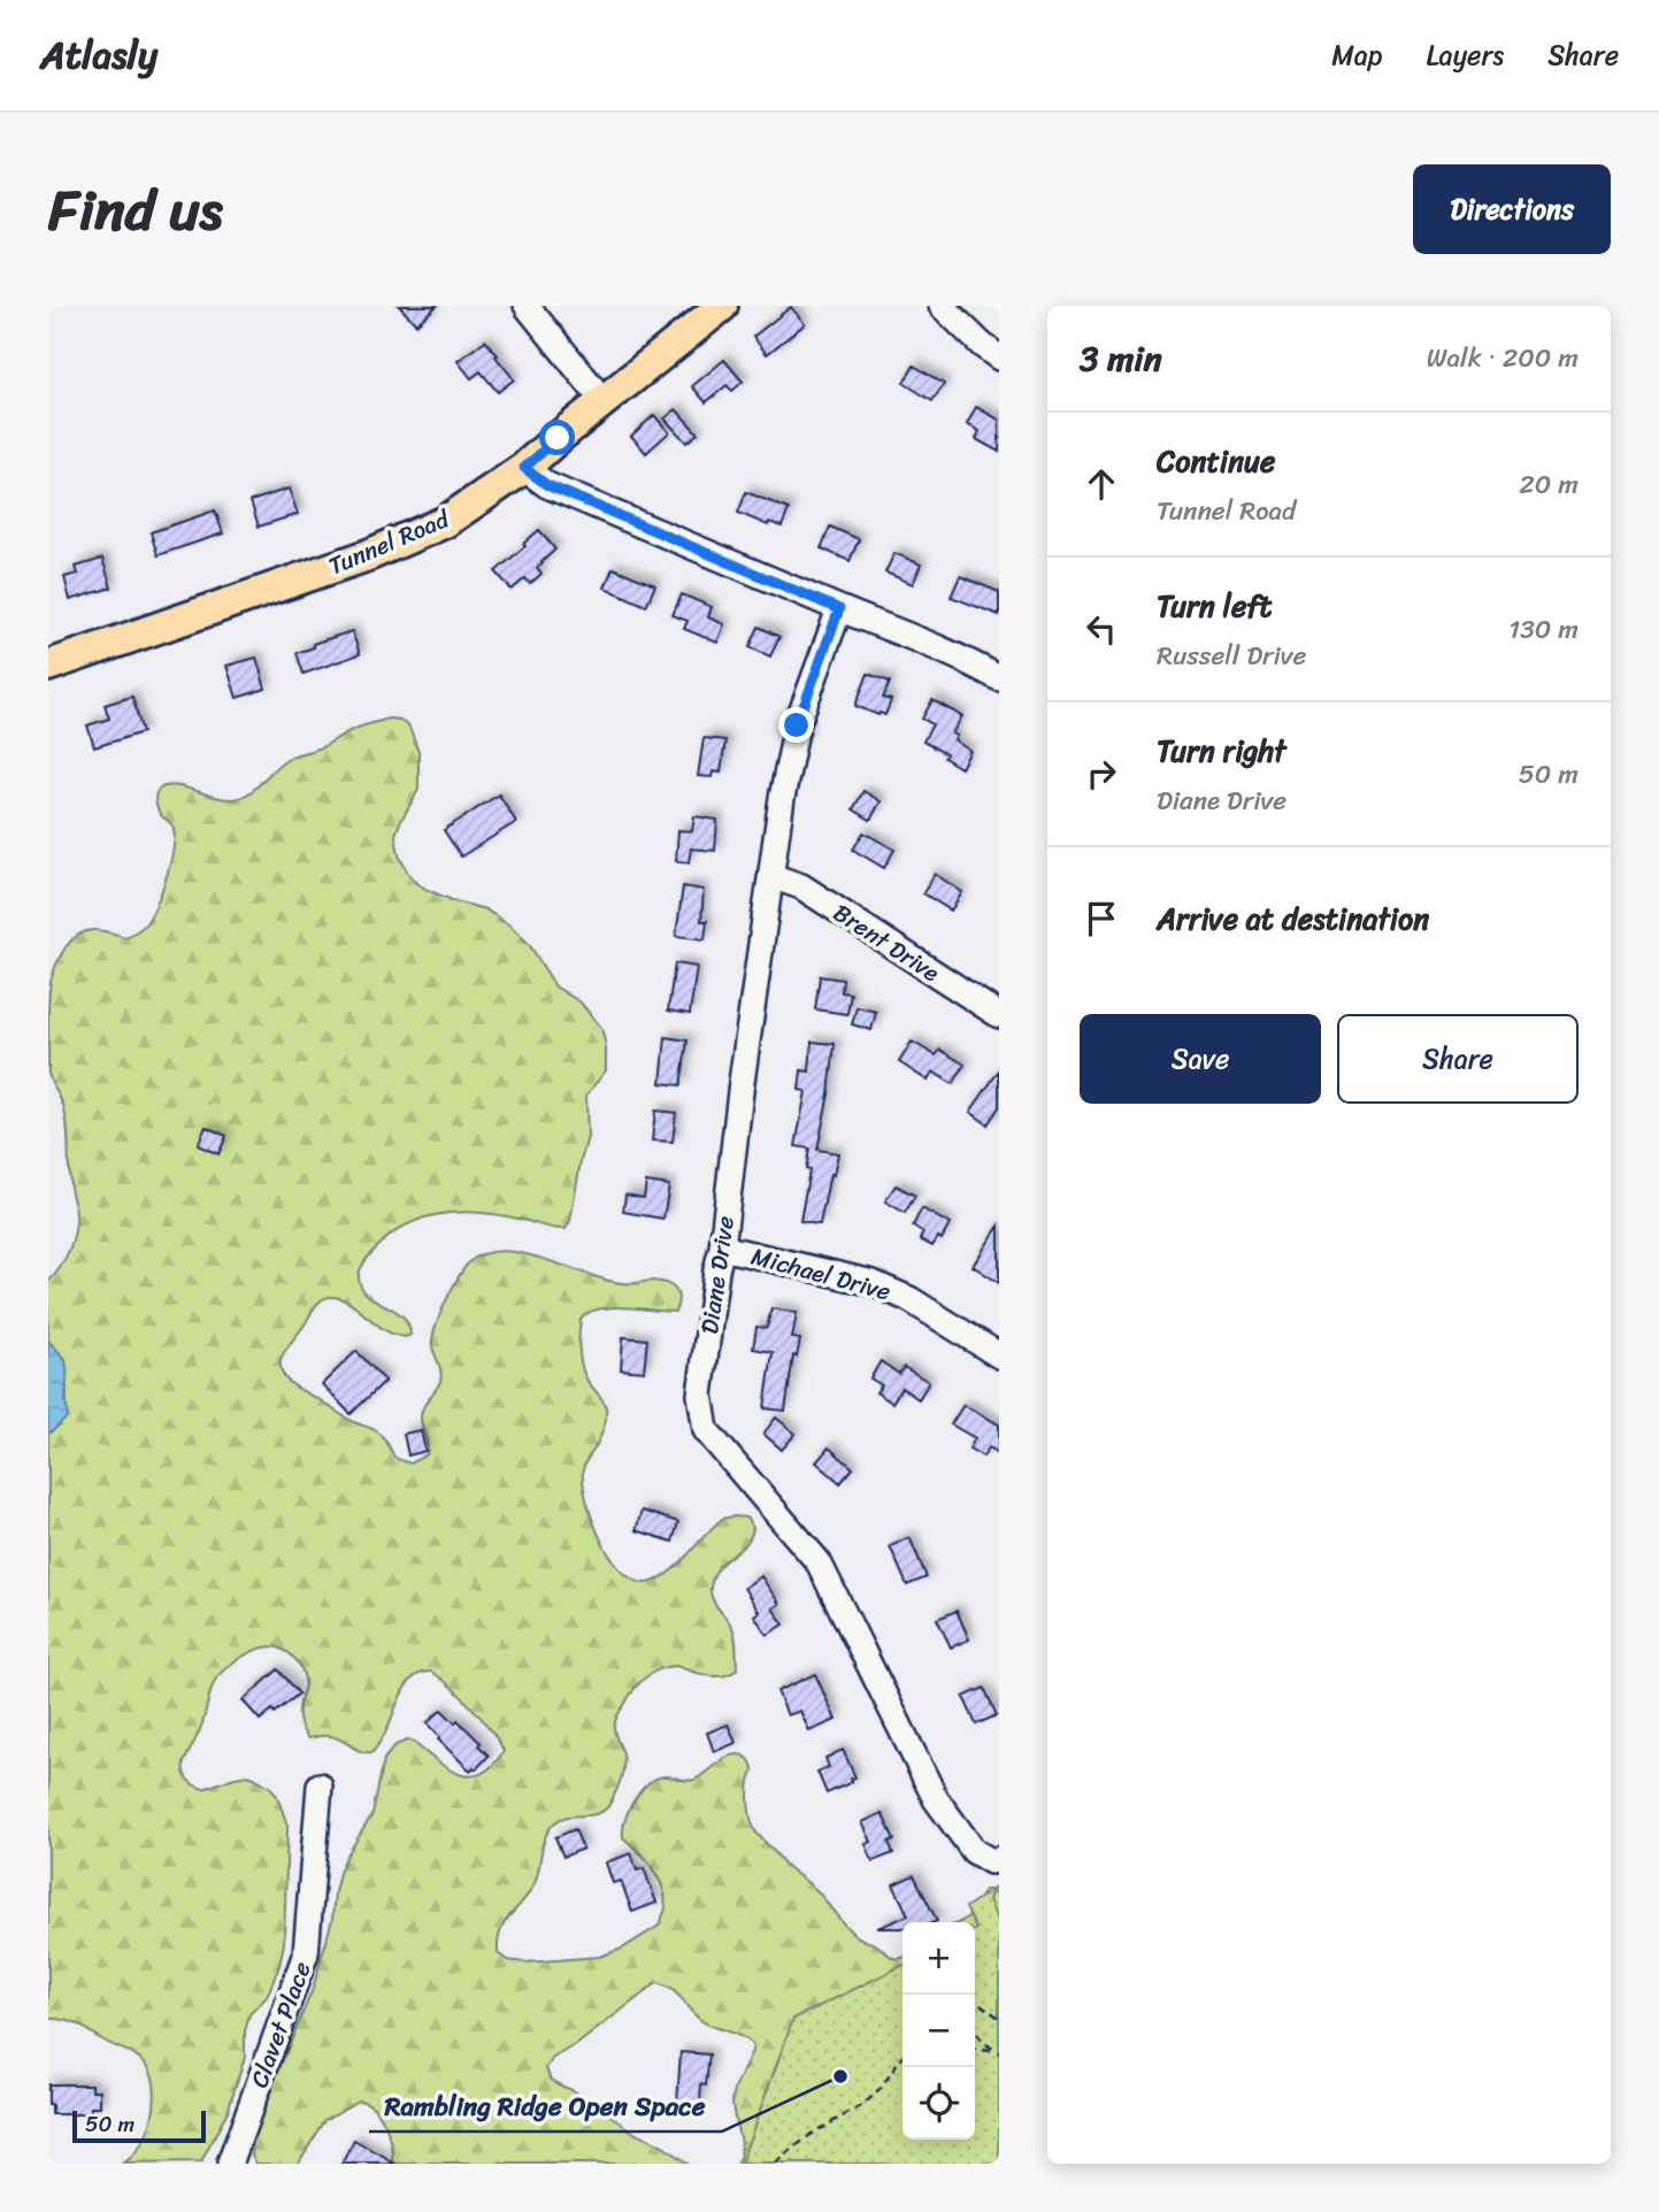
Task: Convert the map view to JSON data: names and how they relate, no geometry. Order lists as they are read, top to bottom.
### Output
{
  "streets": {
    "main road": ["Tunnel Road"],
    "street": [
      "Brent Drive",
      "Michael Drive",
      "Diane Drive",
      "Clavet Place"
    ]
  },
  "crossings": [
    ["Brent Drive", "Diane Drive"],
    ["Michael Drive", "Diane Drive"]
  ],
  "places": ["Rambling Ridge Open Space"],
  "scale_bar": "50 m",
  "page": {
    "header": "Atlasly",
    "nav": ["Map", "Layers", "Share"],
    "title": "Find us",
    "buttons": [
      "Directions",
      ["Save", "Share"]
    ],
    "heading": ["3 min", "Walk · 200 m"],
    "list": [
      ["Continue", "Tunnel Road", "20 m"],
      ["Turn left", "Russell Drive", "130 m"],
      ["Turn right", "Diane Drive", "50 m"],
      "Arrive at destination"
    ],
    "map_buttons": ["+", "−"],
    "scale": "50 m"
  }
}
